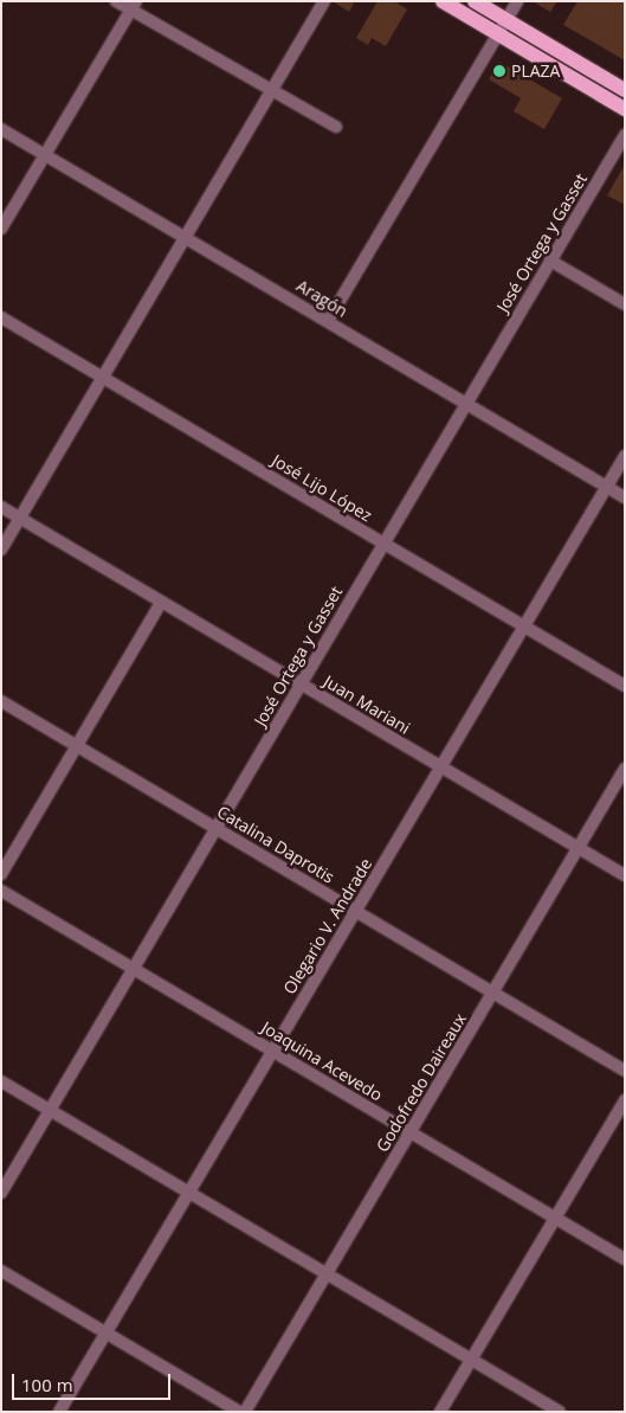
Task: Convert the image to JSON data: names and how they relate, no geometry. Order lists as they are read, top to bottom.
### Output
{
  "streets": {
    "street": [
      "José Ortega y Gasset",
      "Aragón",
      "José Lijo López",
      "Juan Mariani",
      "Catalina Daprotis",
      "Olegario V. Andrade",
      "Joaquina Acevedo",
      "Godofredo Daireaux"
    ]
  },
  "crossings": [
    ["José Ortega y Gasset", "Aragón"],
    ["José Ortega y Gasset", "José Lijo López"],
    ["José Ortega y Gasset", "Juan Mariani"],
    ["José Ortega y Gasset", "Catalina Daprotis"],
    ["José Ortega y Gasset", "Joaquina Acevedo"],
    ["Aragón", "Olegario V. Andrade"],
    ["José Lijo López", "Olegario V. Andrade"],
    ["Juan Mariani", "Olegario V. Andrade"],
    ["Juan Mariani", "Godofredo Daireaux"],
    ["Catalina Daprotis", "Olegario V. Andrade"],
    ["Catalina Daprotis", "Godofredo Daireaux"],
    ["Olegario V. Andrade", "Joaquina Acevedo"],
    ["Joaquina Acevedo", "Godofredo Daireaux"]
  ],
  "places": ["PLAZA"],
  "scale_bar": "100 m"
}
